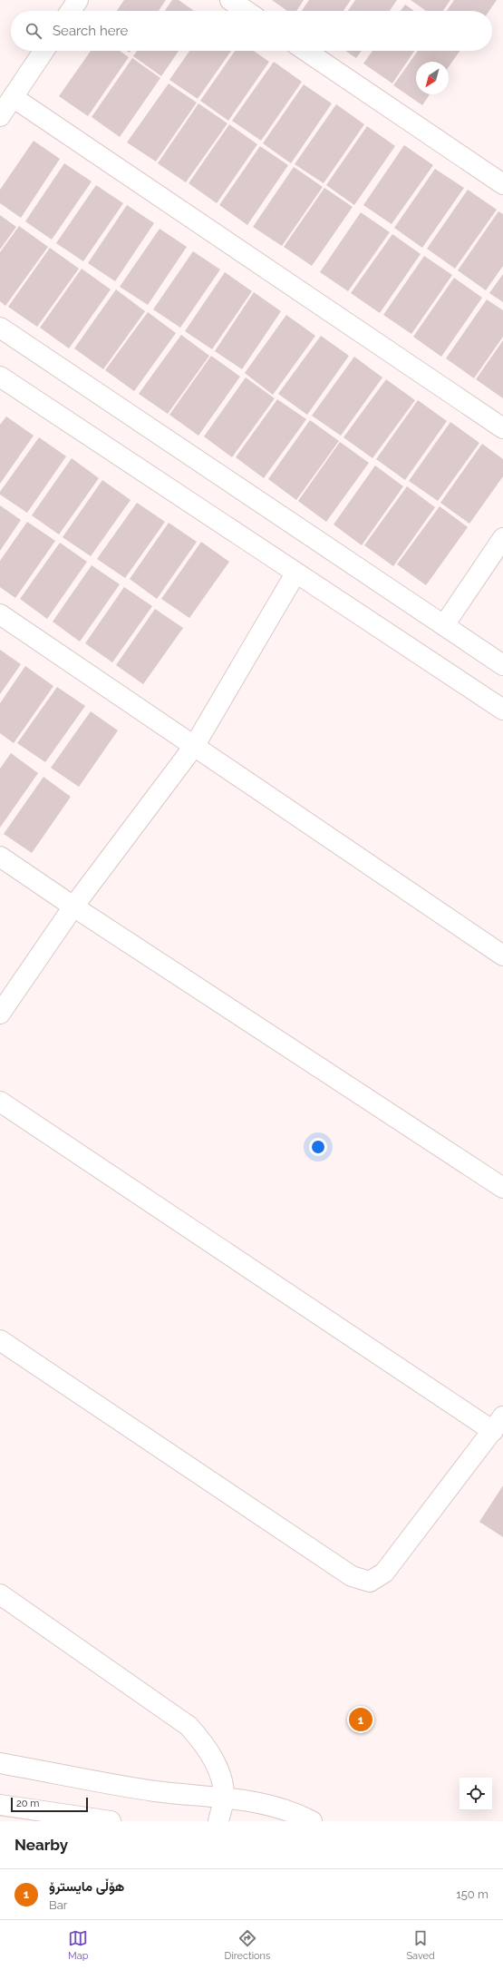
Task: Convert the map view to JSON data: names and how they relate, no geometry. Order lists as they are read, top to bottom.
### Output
{
  "scale_bar": "20 m",
  "north": "bottom left",
  "page": {
    "search": "Search here",
    "pins": "1",
    "scale": "20 m",
    "heading": "Nearby",
    "list": [
      {
        "mark": "1",
        "name": "هۆڵی مایسترۆ",
        "note": "Bar",
        "value": "150 m"
      }
    ],
    "nav": ["Map", "Directions", "Saved"]
  }
}
